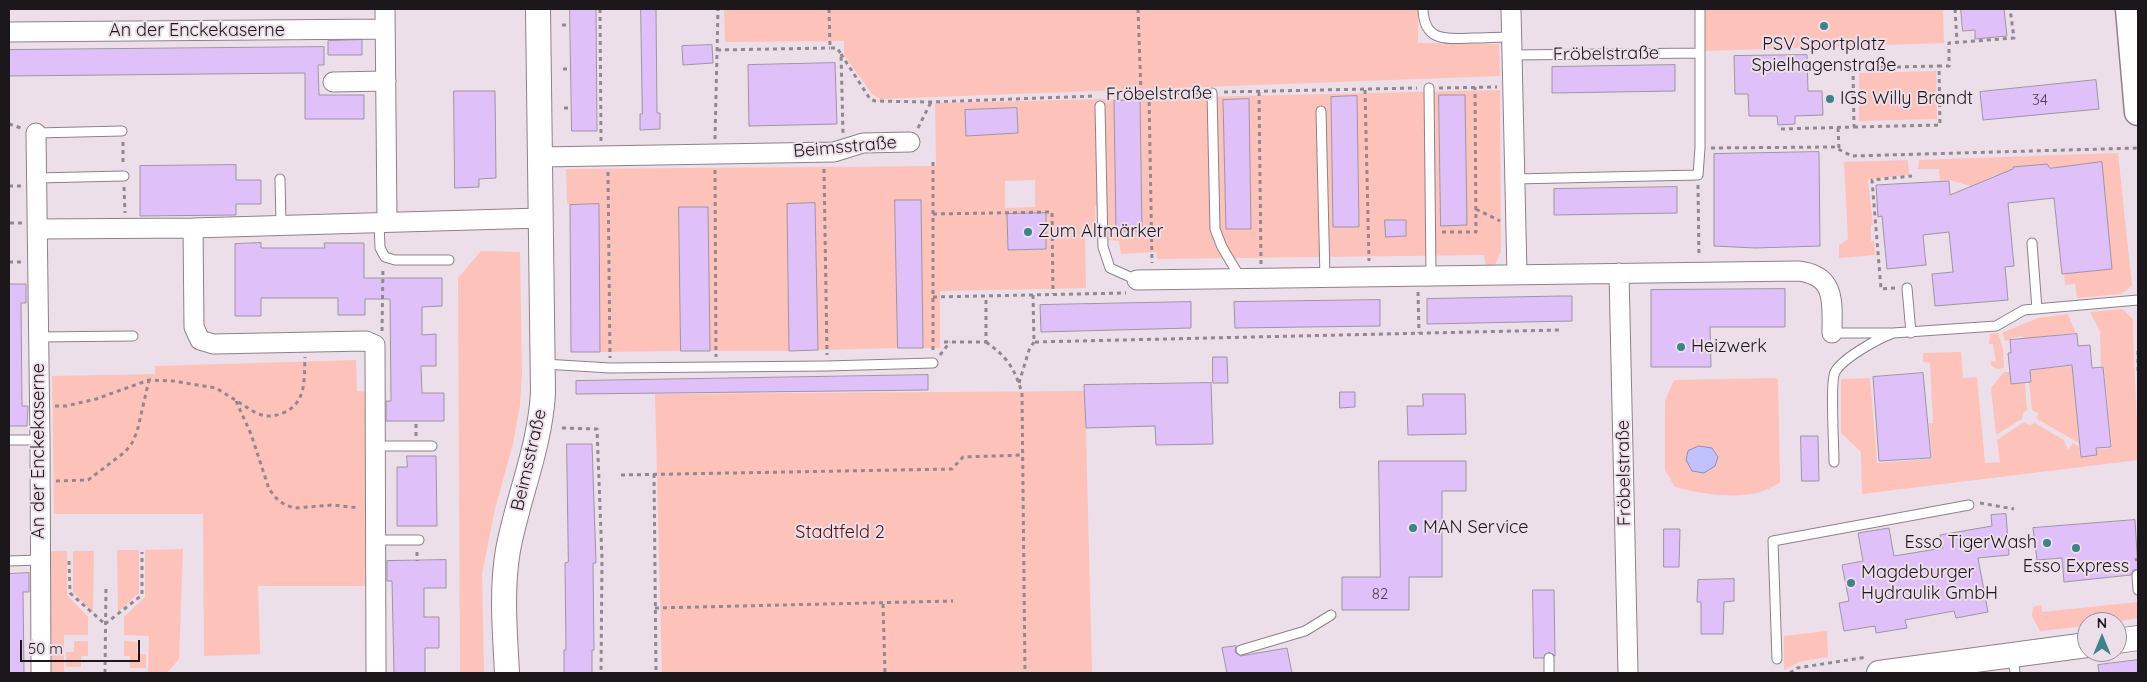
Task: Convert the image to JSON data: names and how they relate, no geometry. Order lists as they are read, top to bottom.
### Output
{
  "streets": {
    "street": ["An der Enckekaserne", "Fröbelstraße", "Beimsstraße"]
  },
  "parks": ["Stadtfeld 2"],
  "places": [
    "PSV Sportplatz Spielhagenstraße",
    "IGS Willy Brandt",
    "Zum Altmärker",
    "Heizwerk",
    "MAN Service",
    "Esso TigerWash",
    "Esso Express",
    "Magdeburger Hydraulik GmbH"
  ],
  "house_numbers": ["34", "82"],
  "scale_bar": "50 m",
  "north": "top"
}
